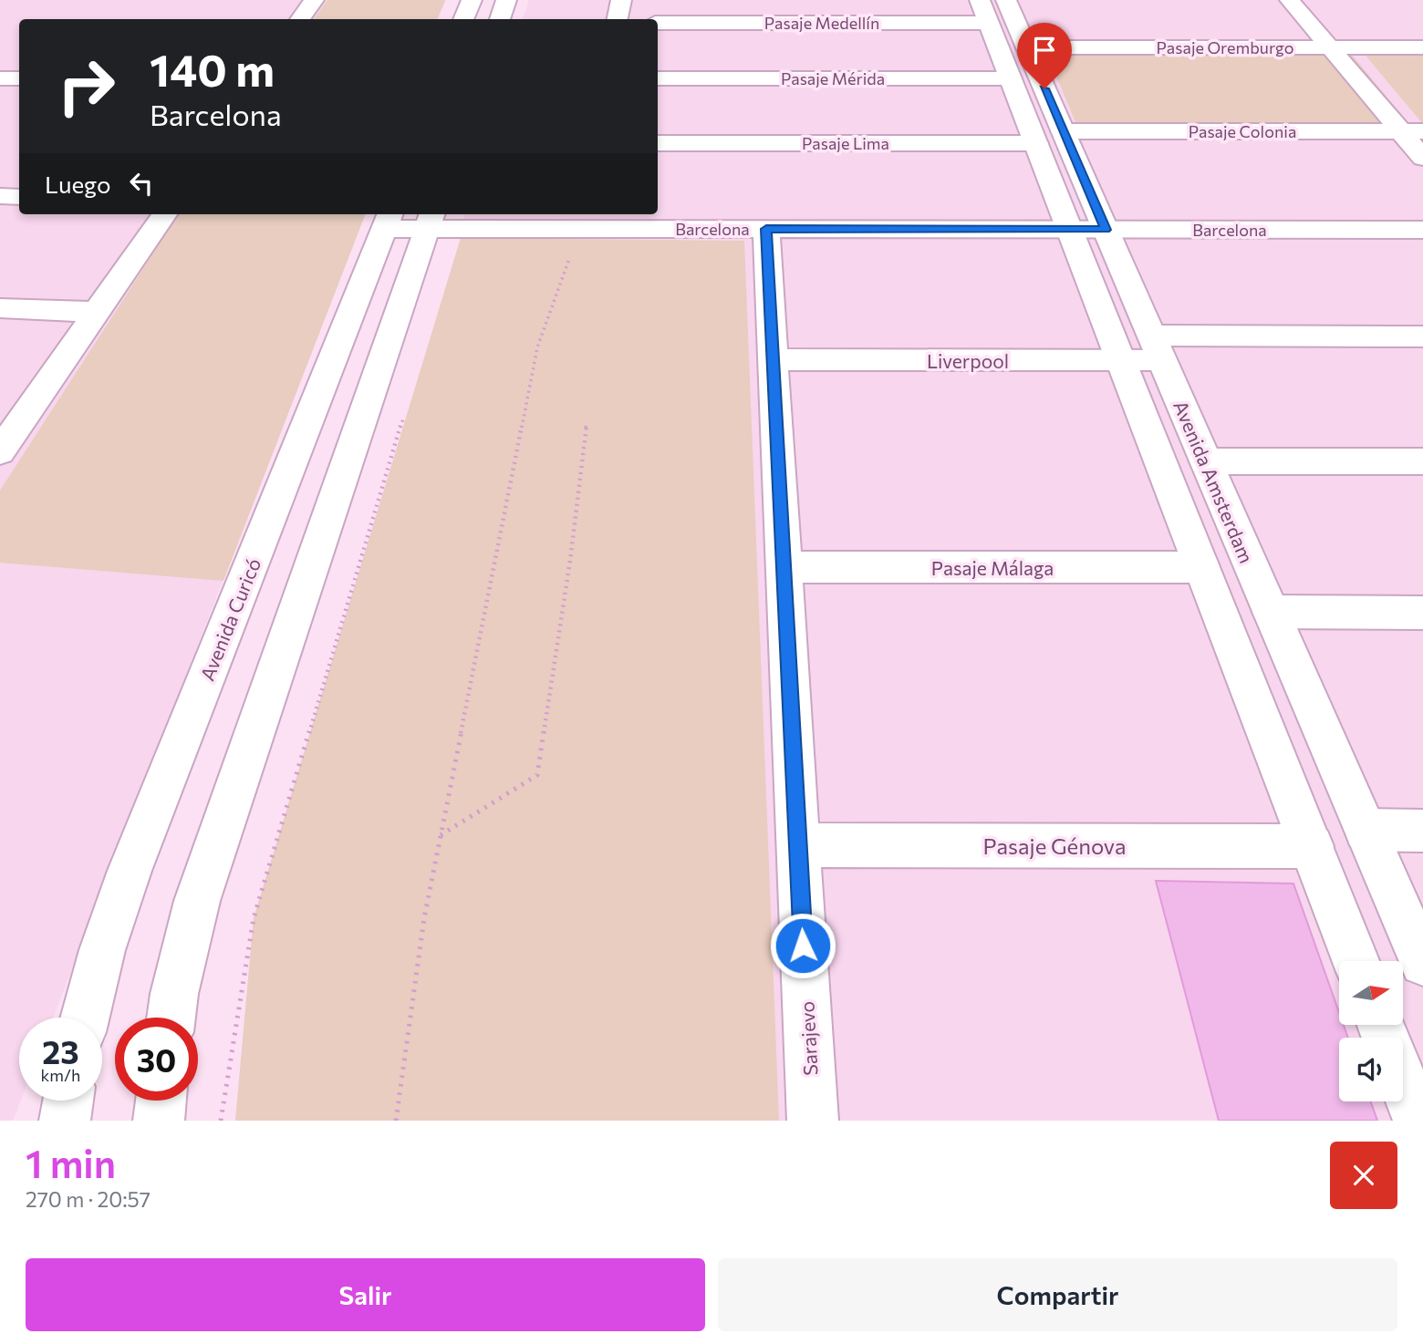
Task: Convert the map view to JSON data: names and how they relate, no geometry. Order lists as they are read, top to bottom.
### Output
{
  "streets": {
    "street": [
      "Pasaje Medellín",
      "Pasaje Oremburgo",
      "Pasaje Mérida",
      "Pasaje Colonia",
      "Pasaje Lima",
      "Barcelona",
      "Liverpool",
      "Avenida Amsterdam",
      "Pasaje Málaga",
      "Avenida Curicó",
      "Pasaje Génova",
      "Sarajevo"
    ]
  },
  "crossings": [
    ["Pasaje Medellín", "Avenida Amsterdam"],
    ["Pasaje Oremburgo", "Avenida Amsterdam"],
    ["Pasaje Mérida", "Avenida Amsterdam"],
    ["Pasaje Colonia", "Pasaje Lima"],
    ["Pasaje Colonia", "Avenida Amsterdam"],
    ["Pasaje Lima", "Avenida Amsterdam"],
    ["Barcelona", "Avenida Amsterdam"],
    ["Barcelona", "Avenida Curicó"],
    ["Barcelona", "Sarajevo"],
    ["Liverpool", "Avenida Amsterdam"],
    ["Liverpool", "Sarajevo"],
    ["Avenida Amsterdam", "Pasaje Málaga"],
    ["Avenida Amsterdam", "Pasaje Génova"],
    ["Pasaje Málaga", "Sarajevo"],
    ["Pasaje Génova", "Sarajevo"]
  ],
  "north": "right",
  "page": {
    "turn": ["140 m", "Barcelona"],
    "then": "Luego",
    "speed": "23 km/h",
    "limit": "30",
    "heading": ["1 min", "270 m · 20:57"],
    "buttons": ["Salir", "Compartir"]
  }
}
